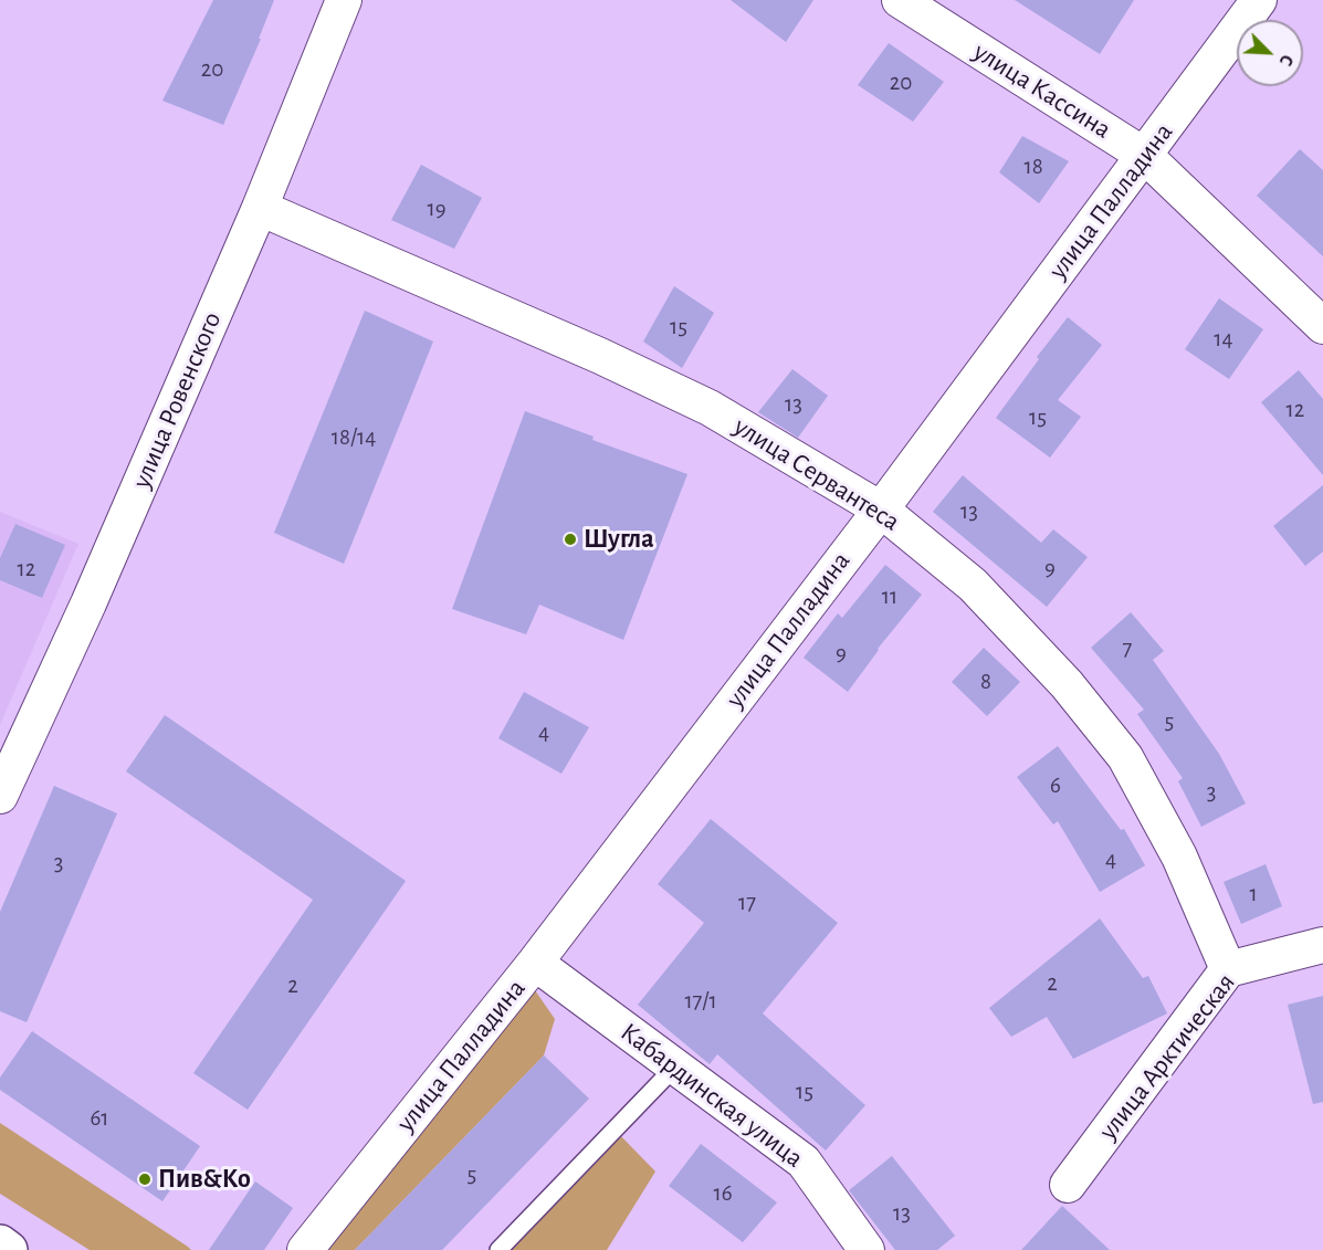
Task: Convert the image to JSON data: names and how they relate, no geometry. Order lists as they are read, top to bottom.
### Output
{
  "streets": {
    "street": [
      "улица Кассина",
      "улица Палладина",
      "улица Ровенского",
      "улица Сервантеса",
      "улица Арктическая",
      "Кабардинская улица"
    ]
  },
  "crossings": [
    ["улица Кассина", "улица Палладина"],
    ["улица Палладина", "улица Сервантеса"],
    ["улица Палладина", "Кабардинская улица"],
    ["улица Ровенского", "улица Сервантеса"],
    ["улица Сервантеса", "улица Арктическая"]
  ],
  "places": ["Шугла", "Пив&Ко"],
  "house_numbers": [
    "20",
    "20",
    "18",
    "19",
    "15",
    "14",
    "13",
    "12",
    "15",
    "18/14",
    "13",
    "9",
    "12",
    "11",
    "7",
    "9",
    "8",
    "5",
    "4",
    "6",
    "3",
    "4",
    "3",
    "1",
    "17",
    "2",
    "2",
    "17/1",
    "15",
    "61",
    "5",
    "16",
    "13"
  ],
  "north": "bottom right"
}
